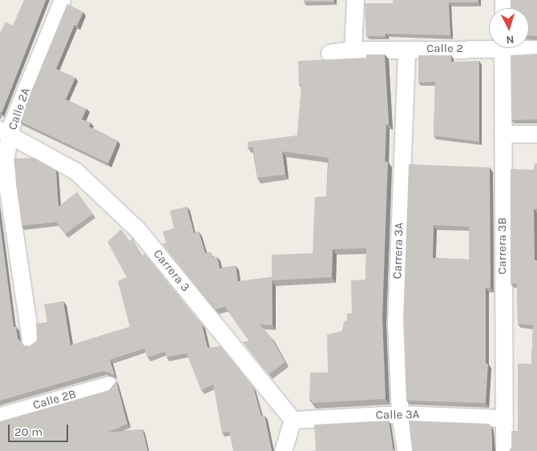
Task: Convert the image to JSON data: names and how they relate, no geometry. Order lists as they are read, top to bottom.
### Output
{
  "streets": {
    "street": [
      "Calle 2",
      "Calle 2A",
      "Carrera 3B",
      "Carrera 3A",
      "Carrera 3",
      "Calle 2B",
      "Calle 3A"
    ]
  },
  "crossings": [
    ["Calle 2", "Carrera 3A"],
    ["Calle 2A", "Carrera 3"],
    ["Carrera 3B", "Calle 3A"],
    ["Carrera 3A", "Calle 3A"],
    ["Carrera 3", "Calle 3A"]
  ],
  "scale_bar": "20 m",
  "north": "bottom"
}
